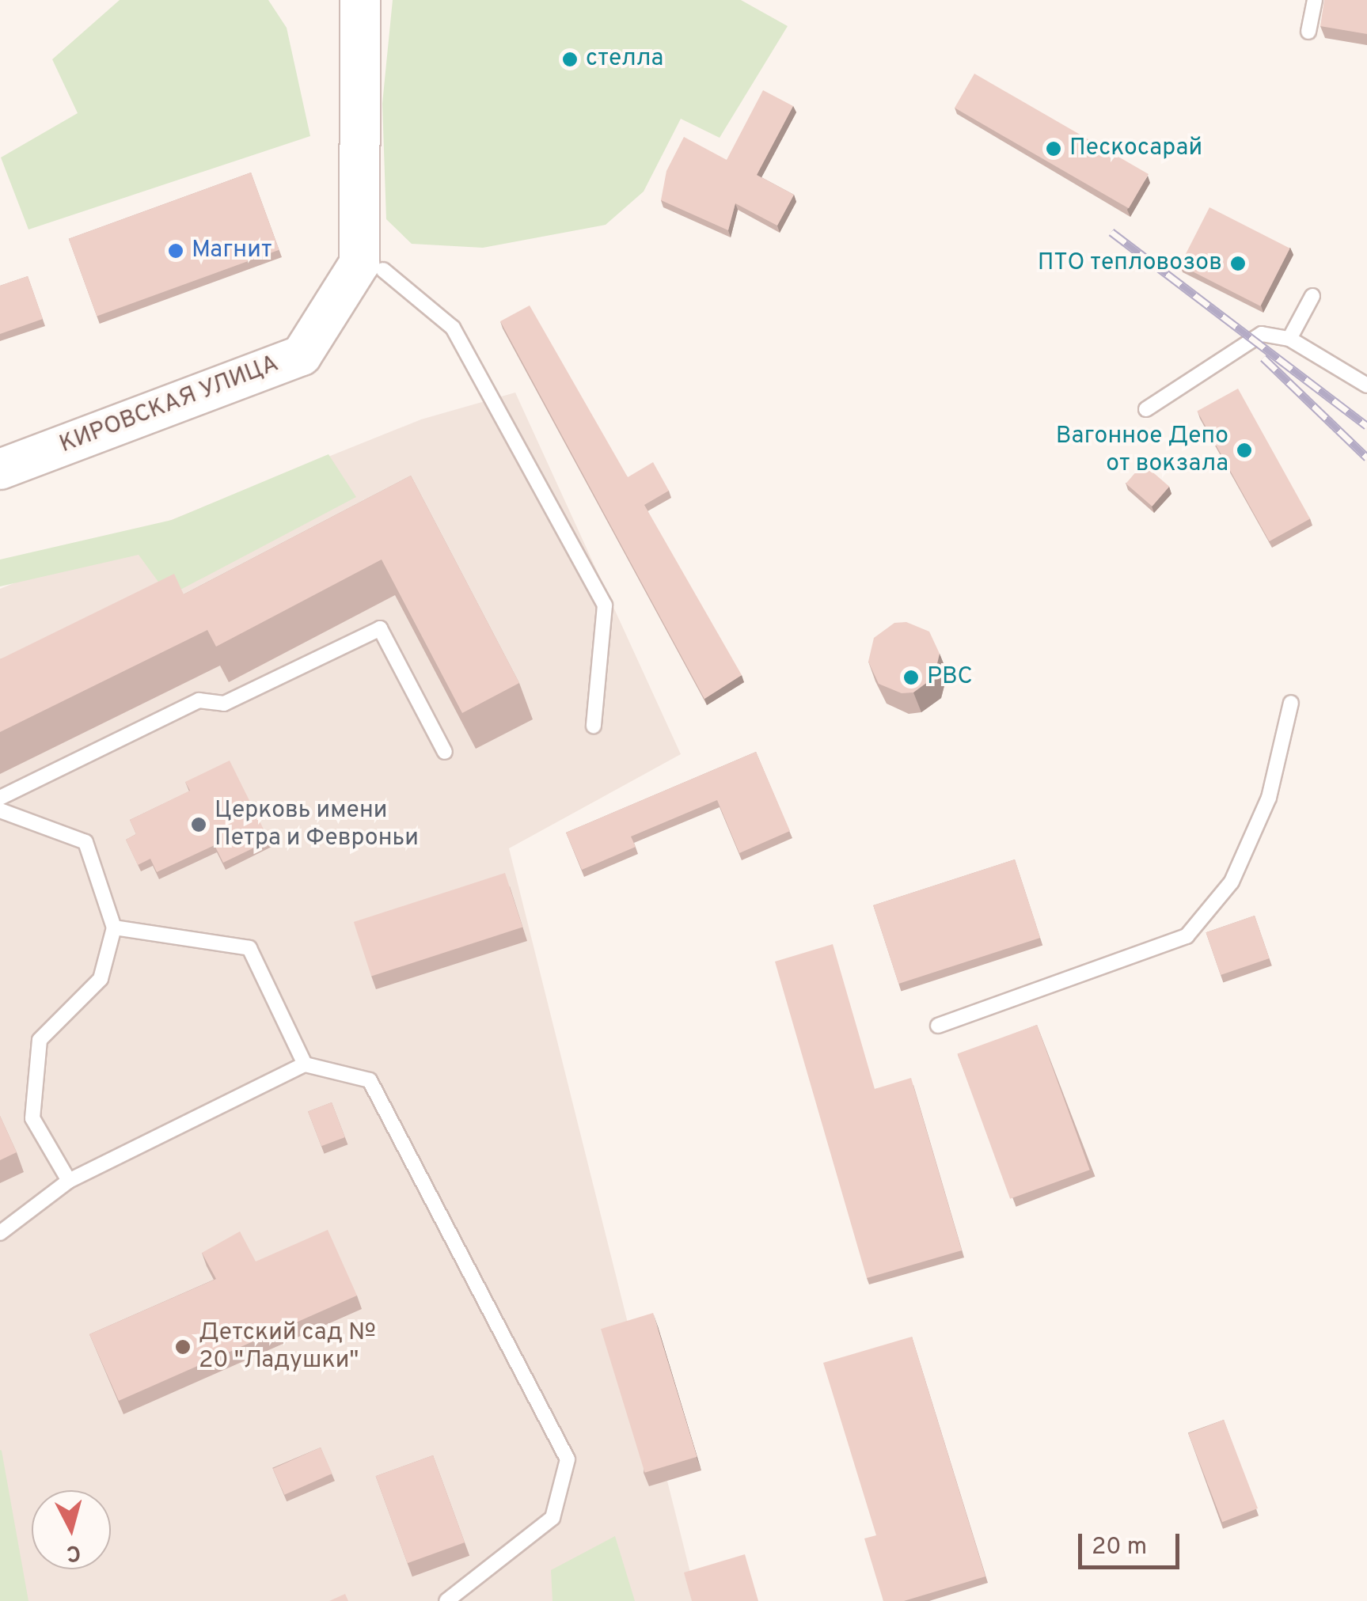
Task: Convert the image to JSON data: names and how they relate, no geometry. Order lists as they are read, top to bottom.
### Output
{
  "streets": {
    "main road": ["КИРОВСКАЯ УЛИЦА"]
  },
  "places": [
    "стелла",
    "Пескосарай",
    "Магнит",
    "ПТО тепловозов",
    "Вагонное Депо от вокзала",
    "РВС",
    "Церковь имени Петра и Февроньи",
    "Детский сад № 20 \"Ладушки\""
  ],
  "scale_bar": "20 m",
  "north": "bottom"
}
